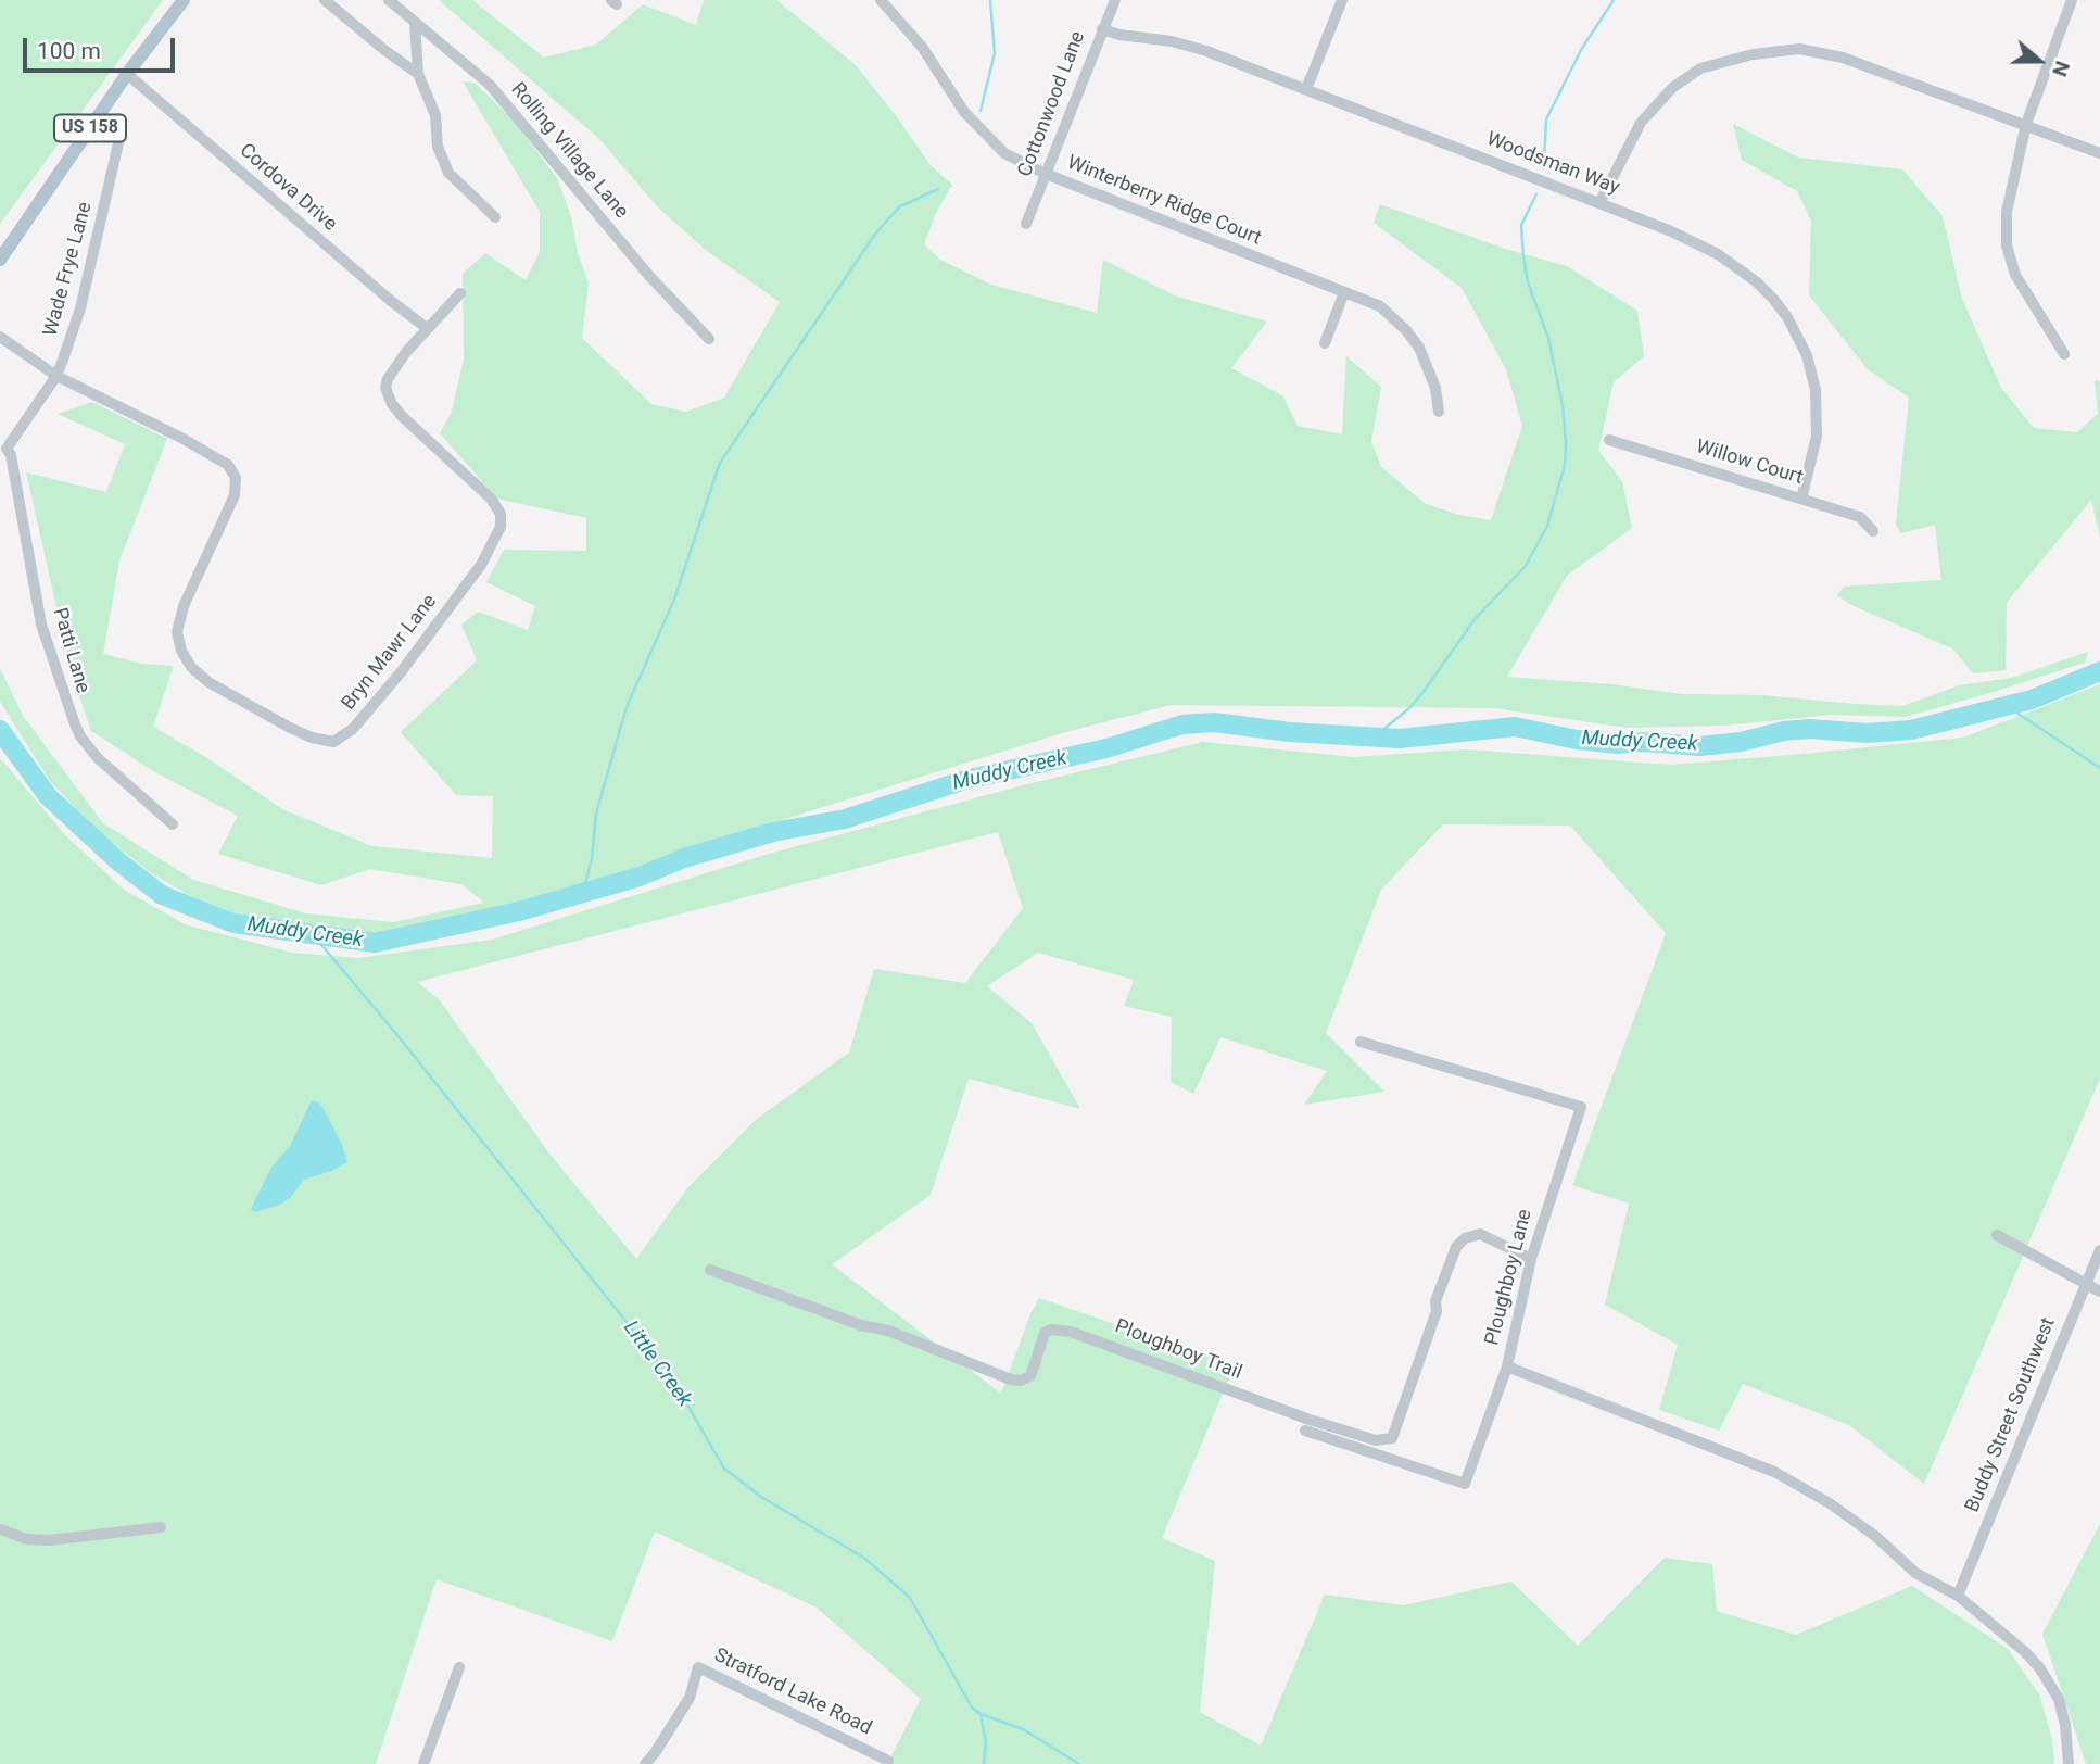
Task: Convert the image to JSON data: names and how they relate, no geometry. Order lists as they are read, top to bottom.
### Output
{
  "streets": {
    "main road": ["US 158"],
    "street": [
      "Cottonwood Lane",
      "Rolling Village Lane",
      "Woodsman Way",
      "Cordova Drive",
      "Winterberry Ridge Court",
      "Wade Frye Lane",
      "Willow Court",
      "Patti Lane",
      "Bryn Mawr Lane",
      "Ploughboy Lane",
      "Ploughboy Trail",
      "Buddy Street Southwest",
      "Stratford Lake Road"
    ]
  },
  "crossings": [
    ["Cottonwood Lane", "Woodsman Way"],
    ["Cottonwood Lane", "Winterberry Ridge Court"],
    ["US 158", "Cordova Drive"],
    ["Woodsman Way", "Willow Court"],
    ["Cordova Drive", "Bryn Mawr Lane"],
    ["Wade Frye Lane", "Patti Lane"],
    ["Wade Frye Lane", "Bryn Mawr Lane"],
    ["Ploughboy Lane", "Ploughboy Trail"],
    ["Ploughboy Lane", "Buddy Street Southwest"]
  ],
  "water": ["Muddy Creek", "Little Creek"],
  "scale_bar": "100 m",
  "north": "right"
}
